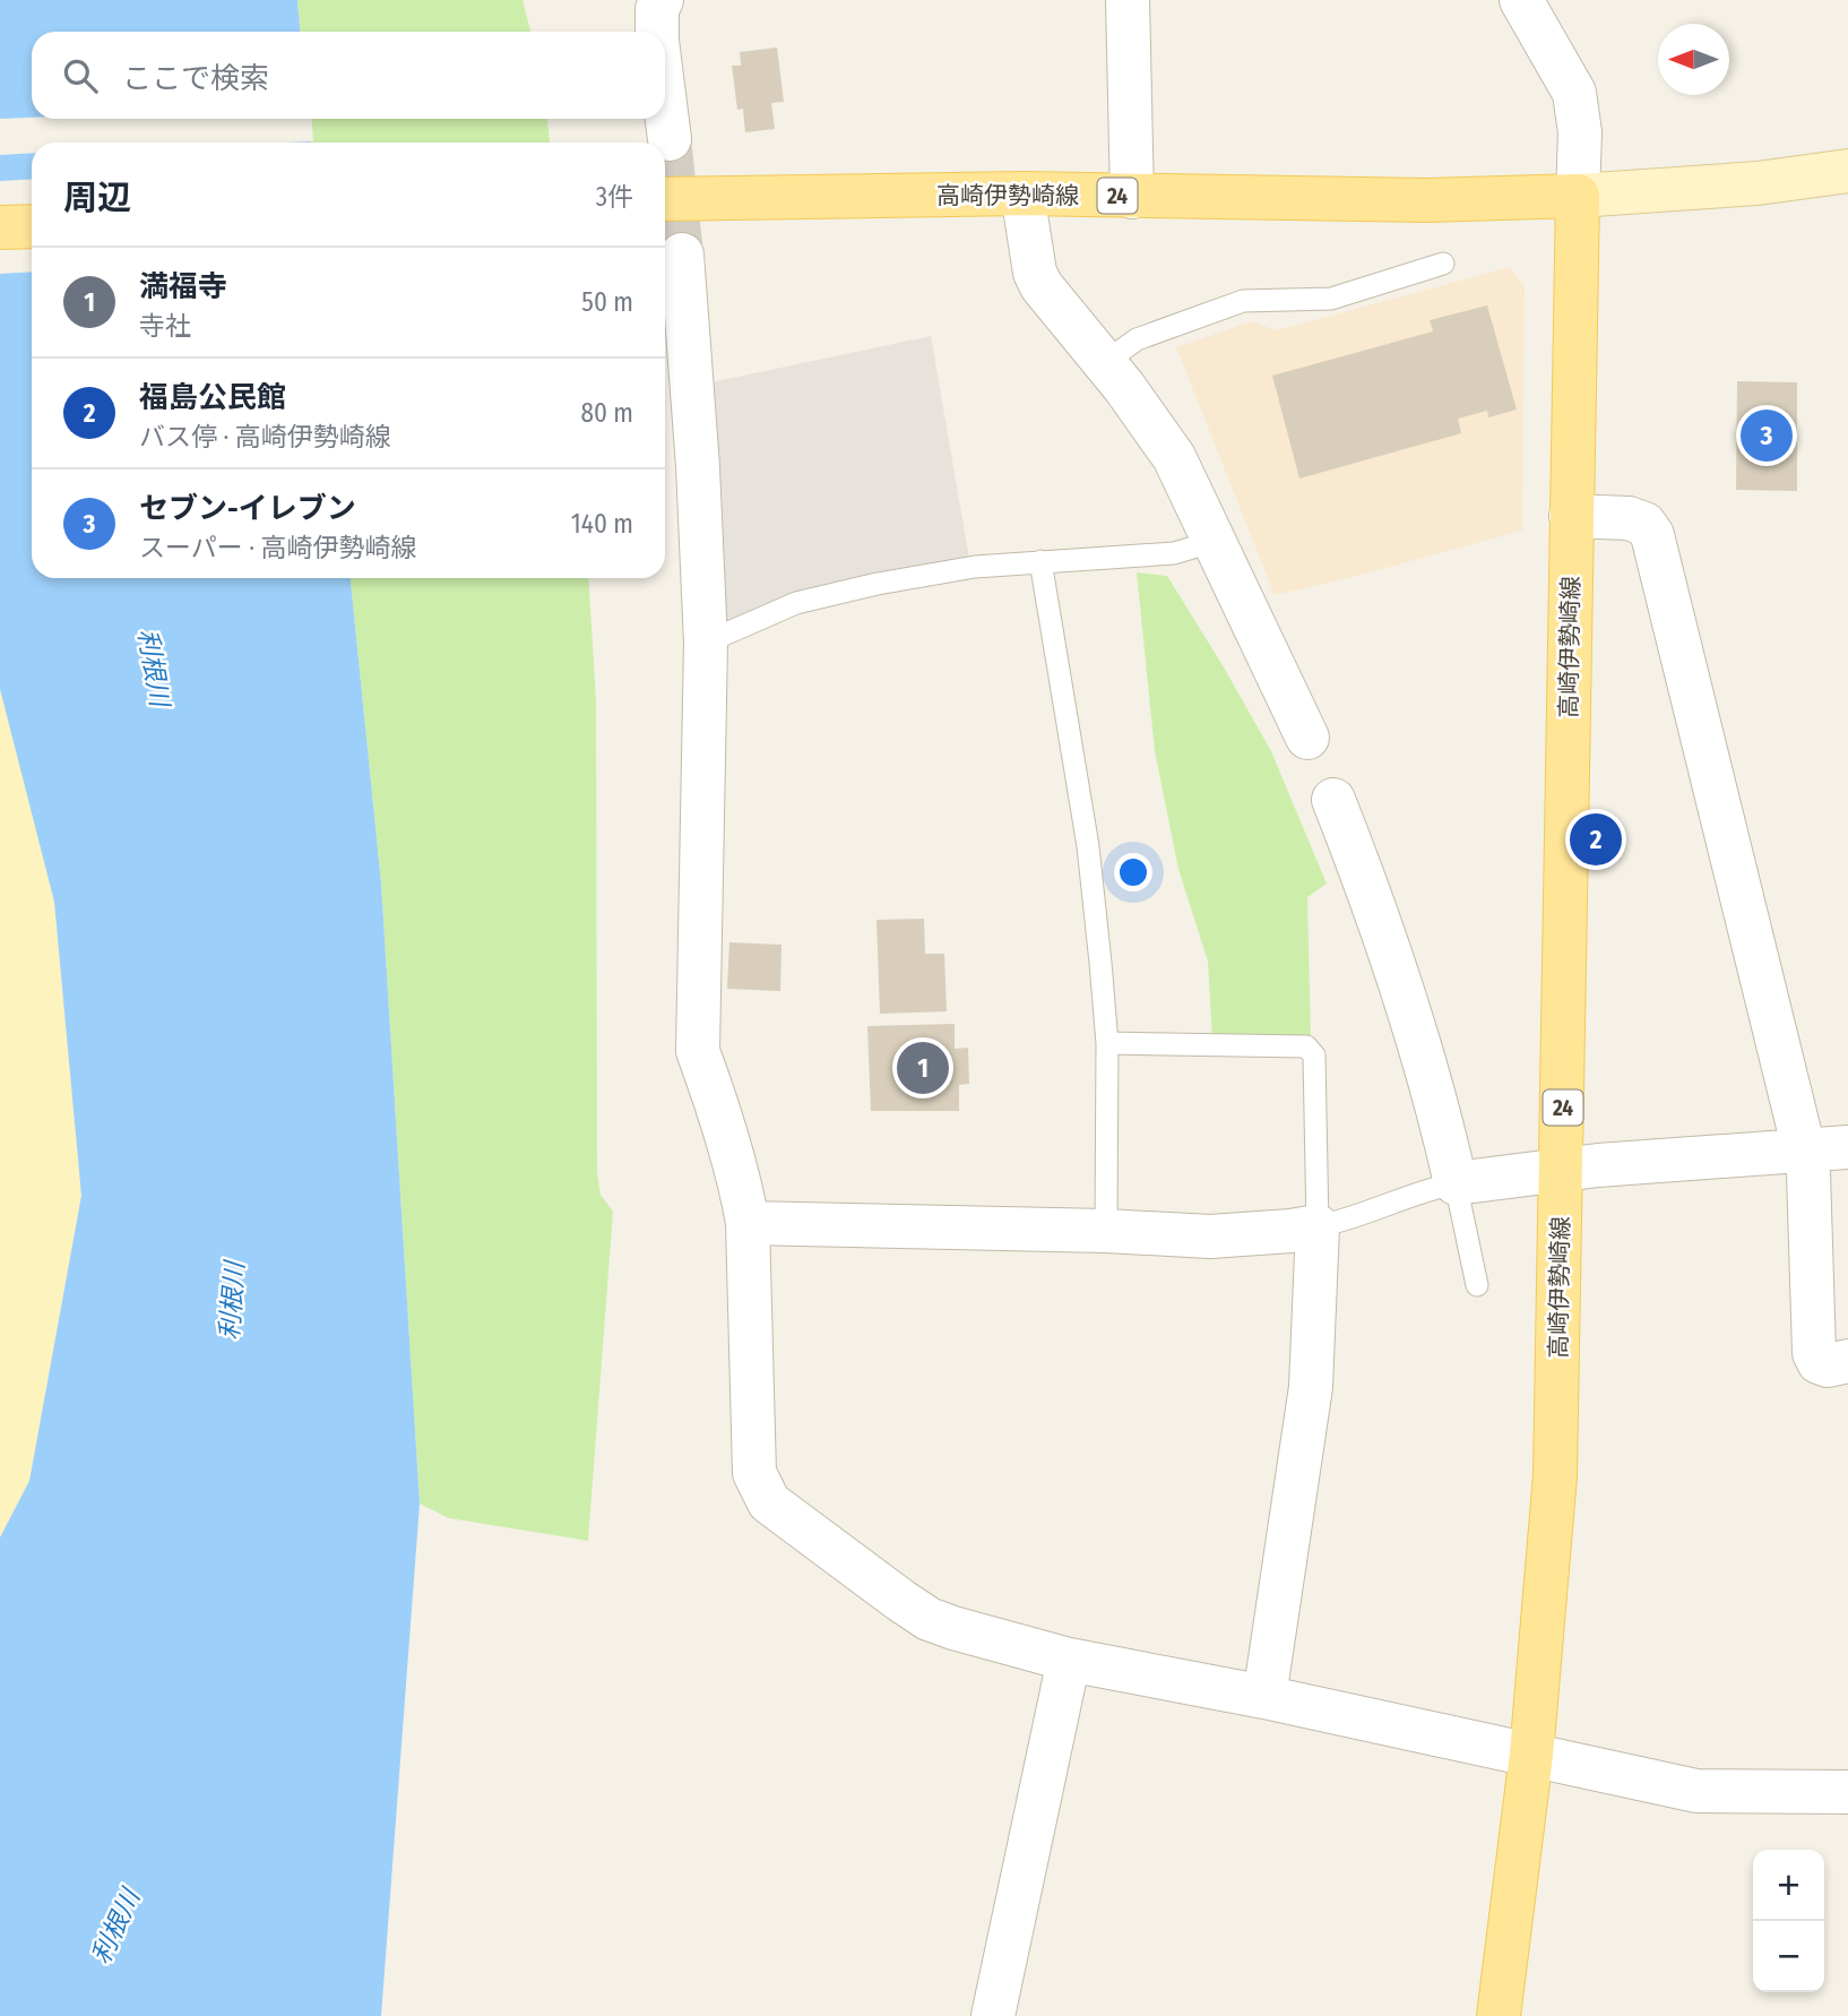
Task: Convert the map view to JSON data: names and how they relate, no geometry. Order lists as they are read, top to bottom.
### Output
{
  "streets": {
    "main road": ["高崎伊勢崎線", "24"]
  },
  "water": ["利根川"],
  "north": "left",
  "page": {
    "search": "ここで検索",
    "heading": ["周辺", "3件"],
    "list": [
      {
        "mark": "1",
        "name": "満福寺",
        "note": "寺社",
        "value": "50 m"
      },
      {
        "mark": "2",
        "name": "福島公民館",
        "note": "バス停 · 高崎伊勢崎線",
        "value": "80 m"
      },
      {
        "mark": "3",
        "name": "セブン-イレブン",
        "note": "スーパー · 高崎伊勢崎線",
        "value": "140 m"
      }
    ],
    "pins": ["3", "2", "1"],
    "map_buttons": ["+", "−"]
  }
}
